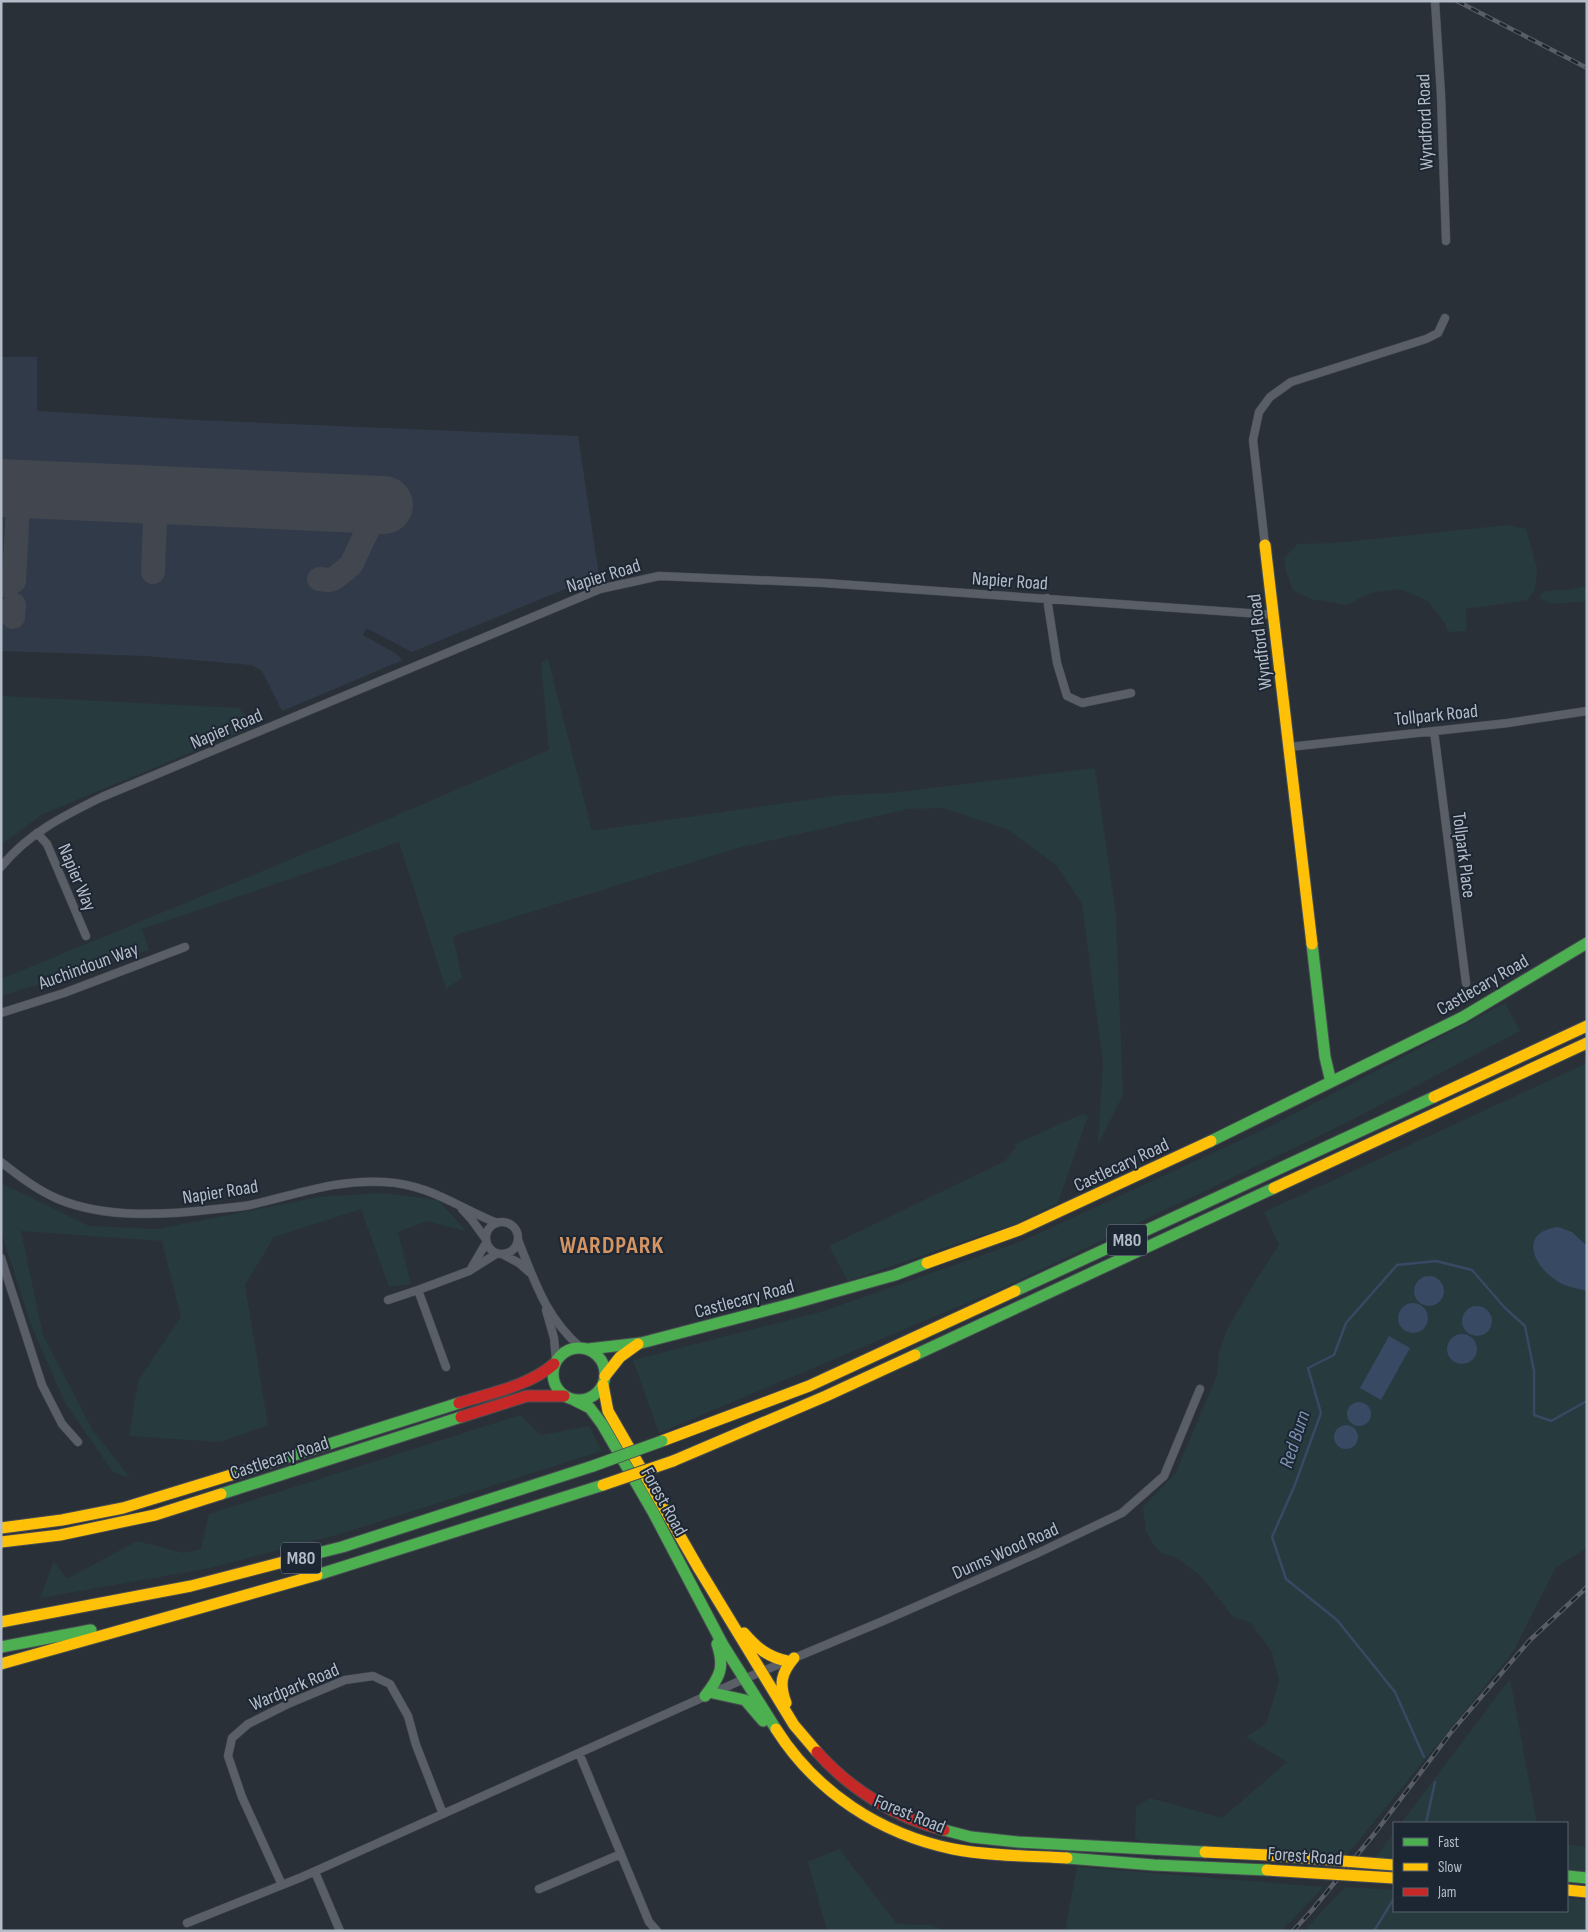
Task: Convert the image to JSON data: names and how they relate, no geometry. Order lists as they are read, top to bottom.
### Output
{
  "streets": {
    "main road": [
      "Wyndford Road",
      "Castlecary Road",
      "M80",
      "Forest Road"
    ],
    "street": [
      "Napier Road",
      "Tollpark Road",
      "Tollpark Place",
      "Napier Way",
      "Auchindoun Way",
      "Dunns Wood Road",
      "Wardpark Road"
    ]
  },
  "crossings": [
    ["Wyndford Road", "Napier Road"],
    ["Wyndford Road", "Tollpark Road"],
    ["Wyndford Road", "Castlecary Road"],
    ["Napier Road", "Napier Way"],
    ["Tollpark Road", "Tollpark Place"],
    ["Castlecary Road", "Forest Road"],
    ["Forest Road", "Dunns Wood Road"]
  ],
  "districts": ["WARDPARK"],
  "water": ["Red Burn"],
  "legend": ["Fast", "Slow", "Jam"]
}
